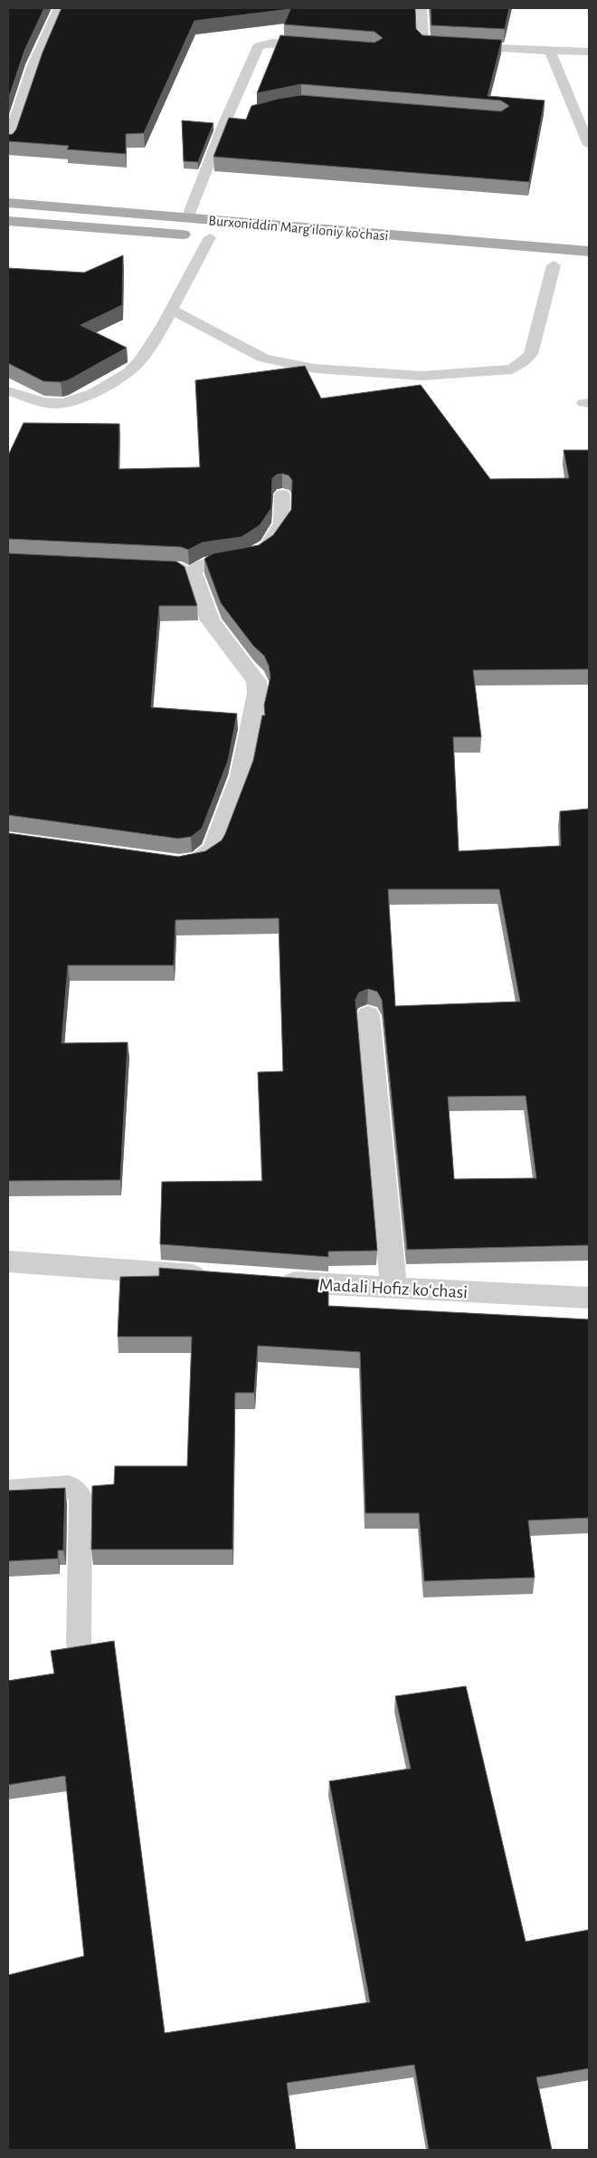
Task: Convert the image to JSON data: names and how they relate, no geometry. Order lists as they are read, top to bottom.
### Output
{
  "streets": {
    "main road": ["Burxoniddin Marg’iloniy ko’chasi"],
    "street": ["Madali Hofiz koʻchasi"]
  }
}
